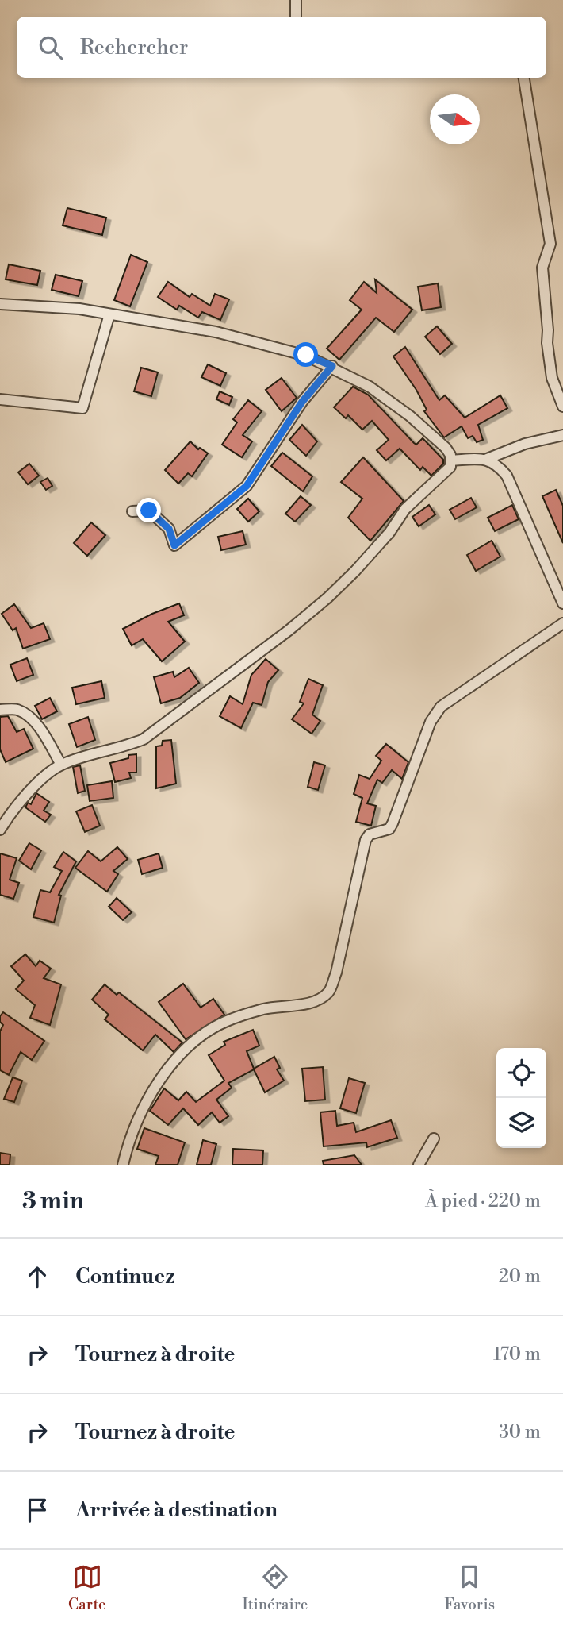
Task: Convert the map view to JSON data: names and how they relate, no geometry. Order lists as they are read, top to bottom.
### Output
{
  "north": "right",
  "page": {
    "search": "Rechercher",
    "heading": ["3 min", "À pied · 220 m"],
    "list": [
      ["Continuez", "20 m"],
      ["Tournez à droite", "170 m"],
      ["Tournez à droite", "30 m"],
      "Arrivée à destination"
    ],
    "nav": ["Carte", "Itinéraire", "Favoris"]
  }
}
